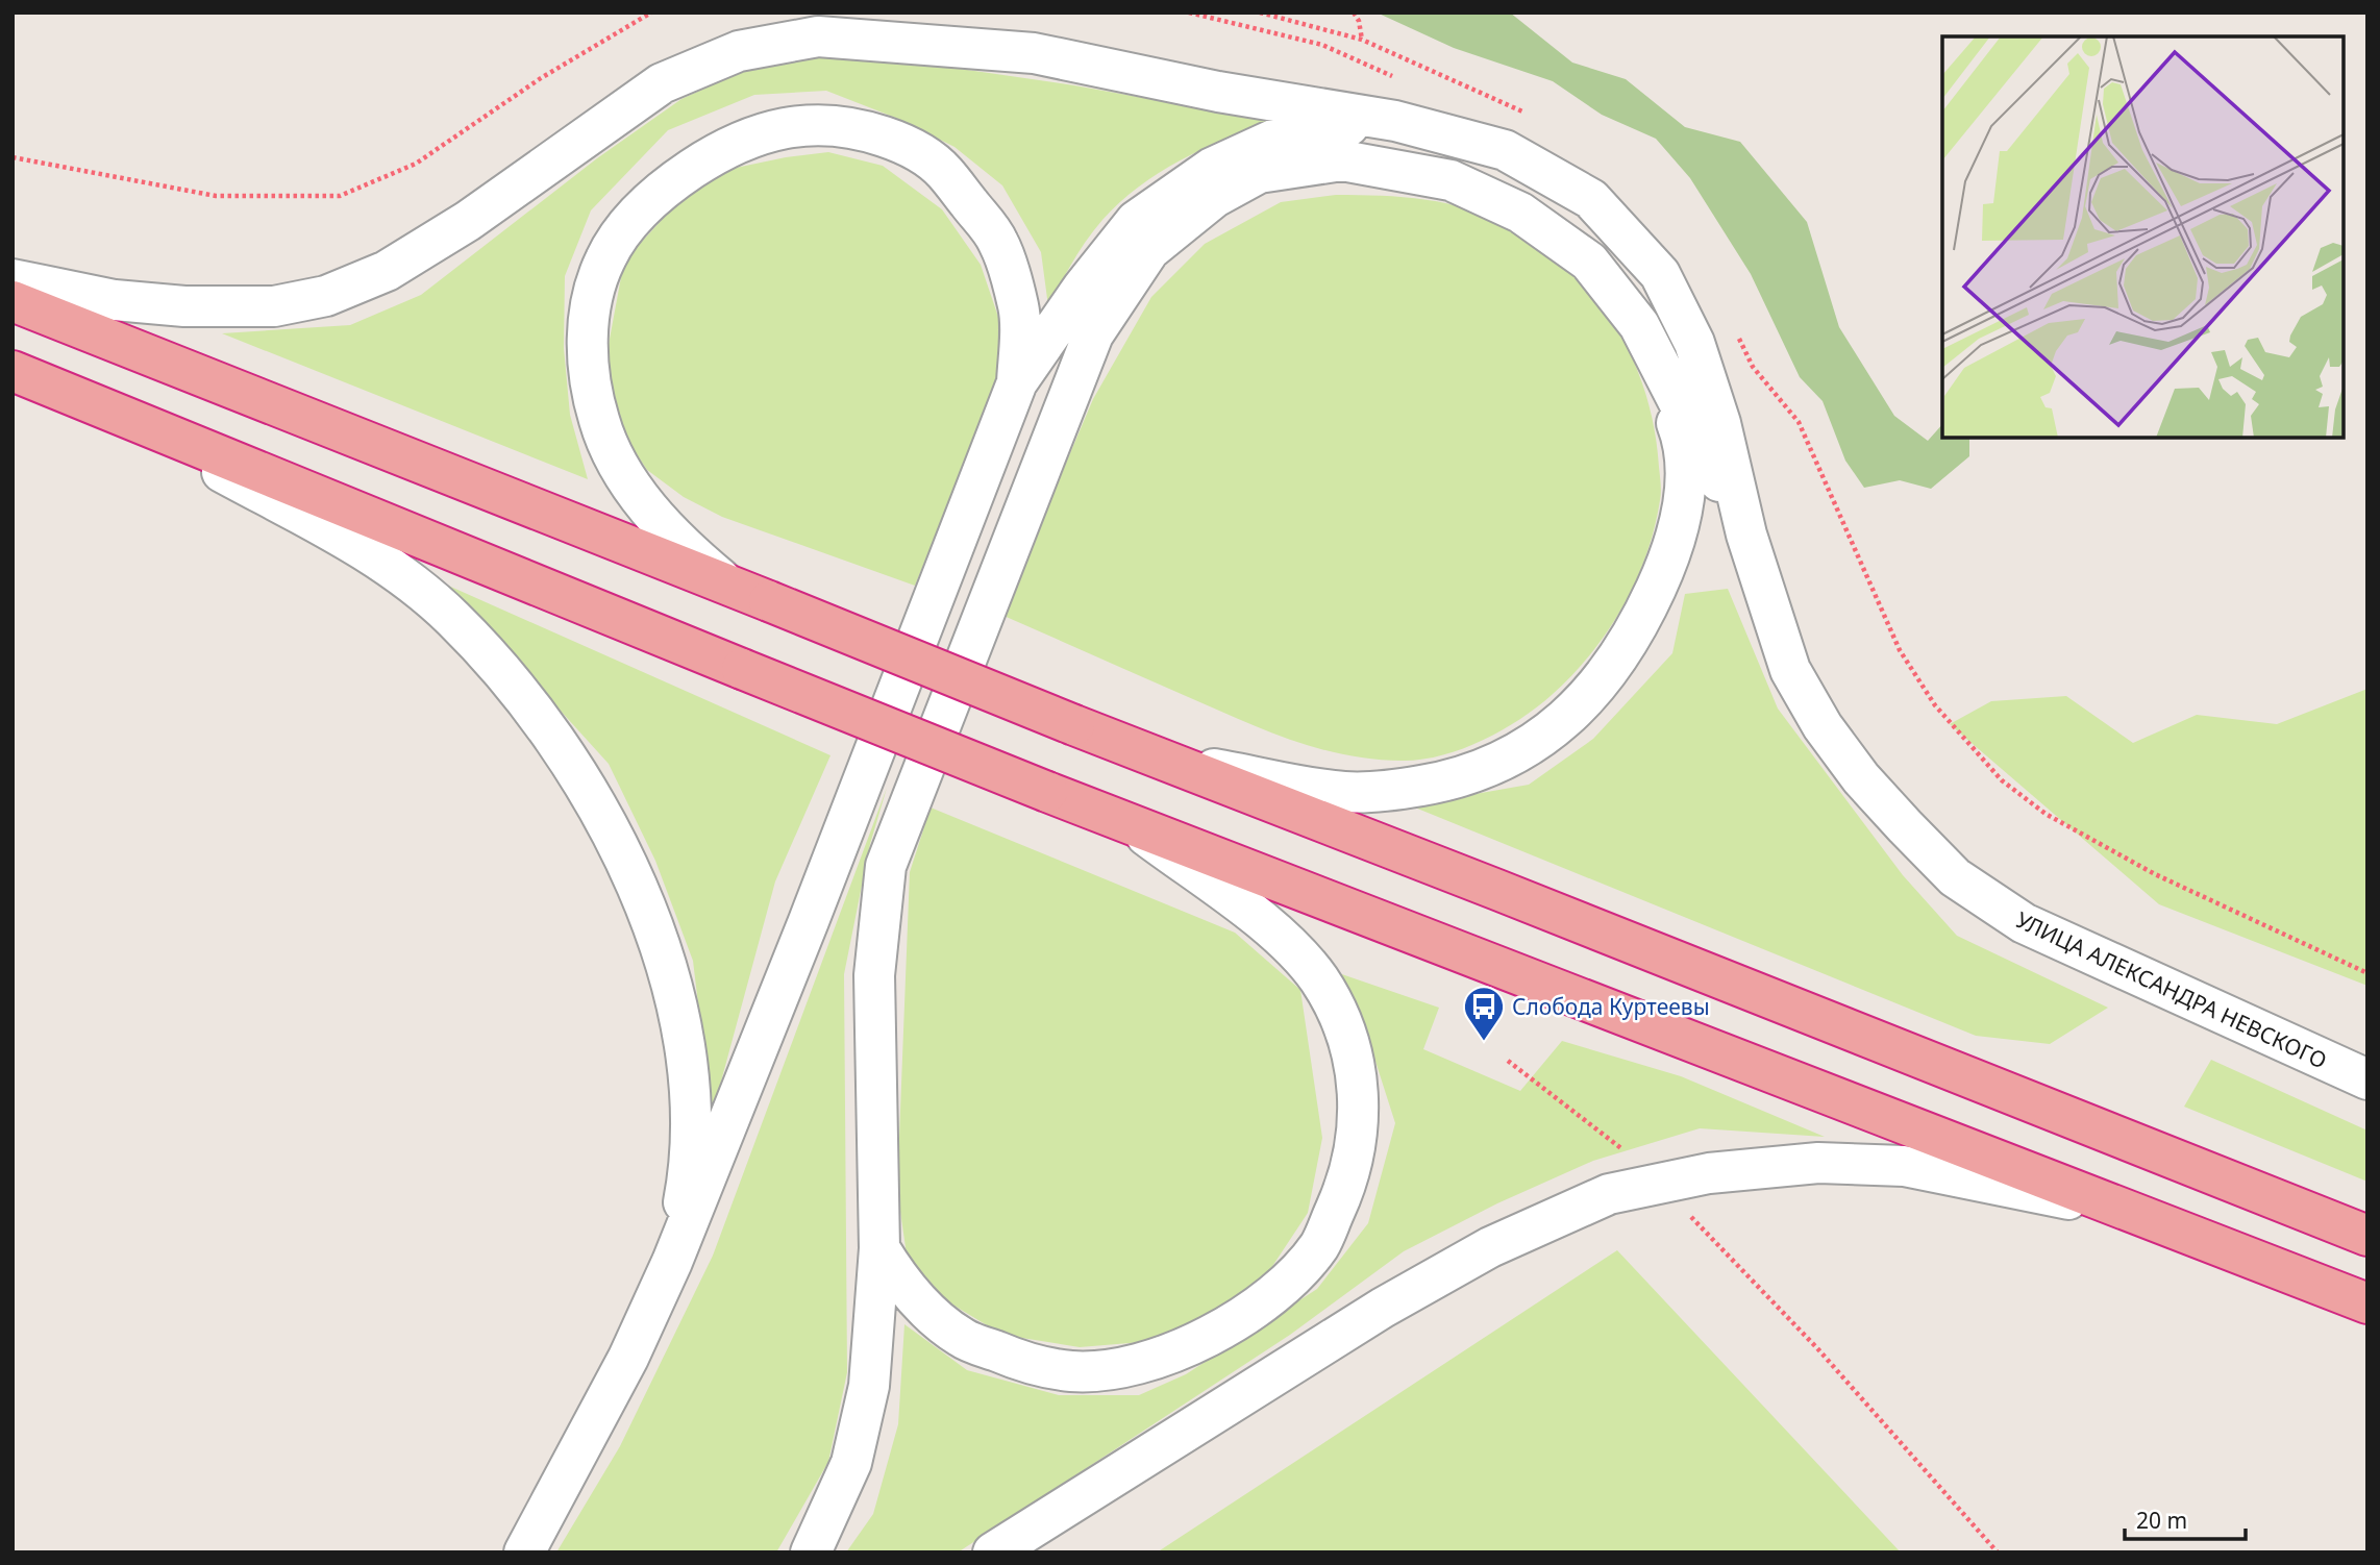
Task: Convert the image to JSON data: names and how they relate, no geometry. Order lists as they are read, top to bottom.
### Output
{
  "streets": {
    "street": ["УЛИЦА АЛЕКСАНДРА НЕВСКОГО"]
  },
  "places": {
    "bus stop": ["Слобода Куртеевы"]
  },
  "scale_bar": "20 m"
}
